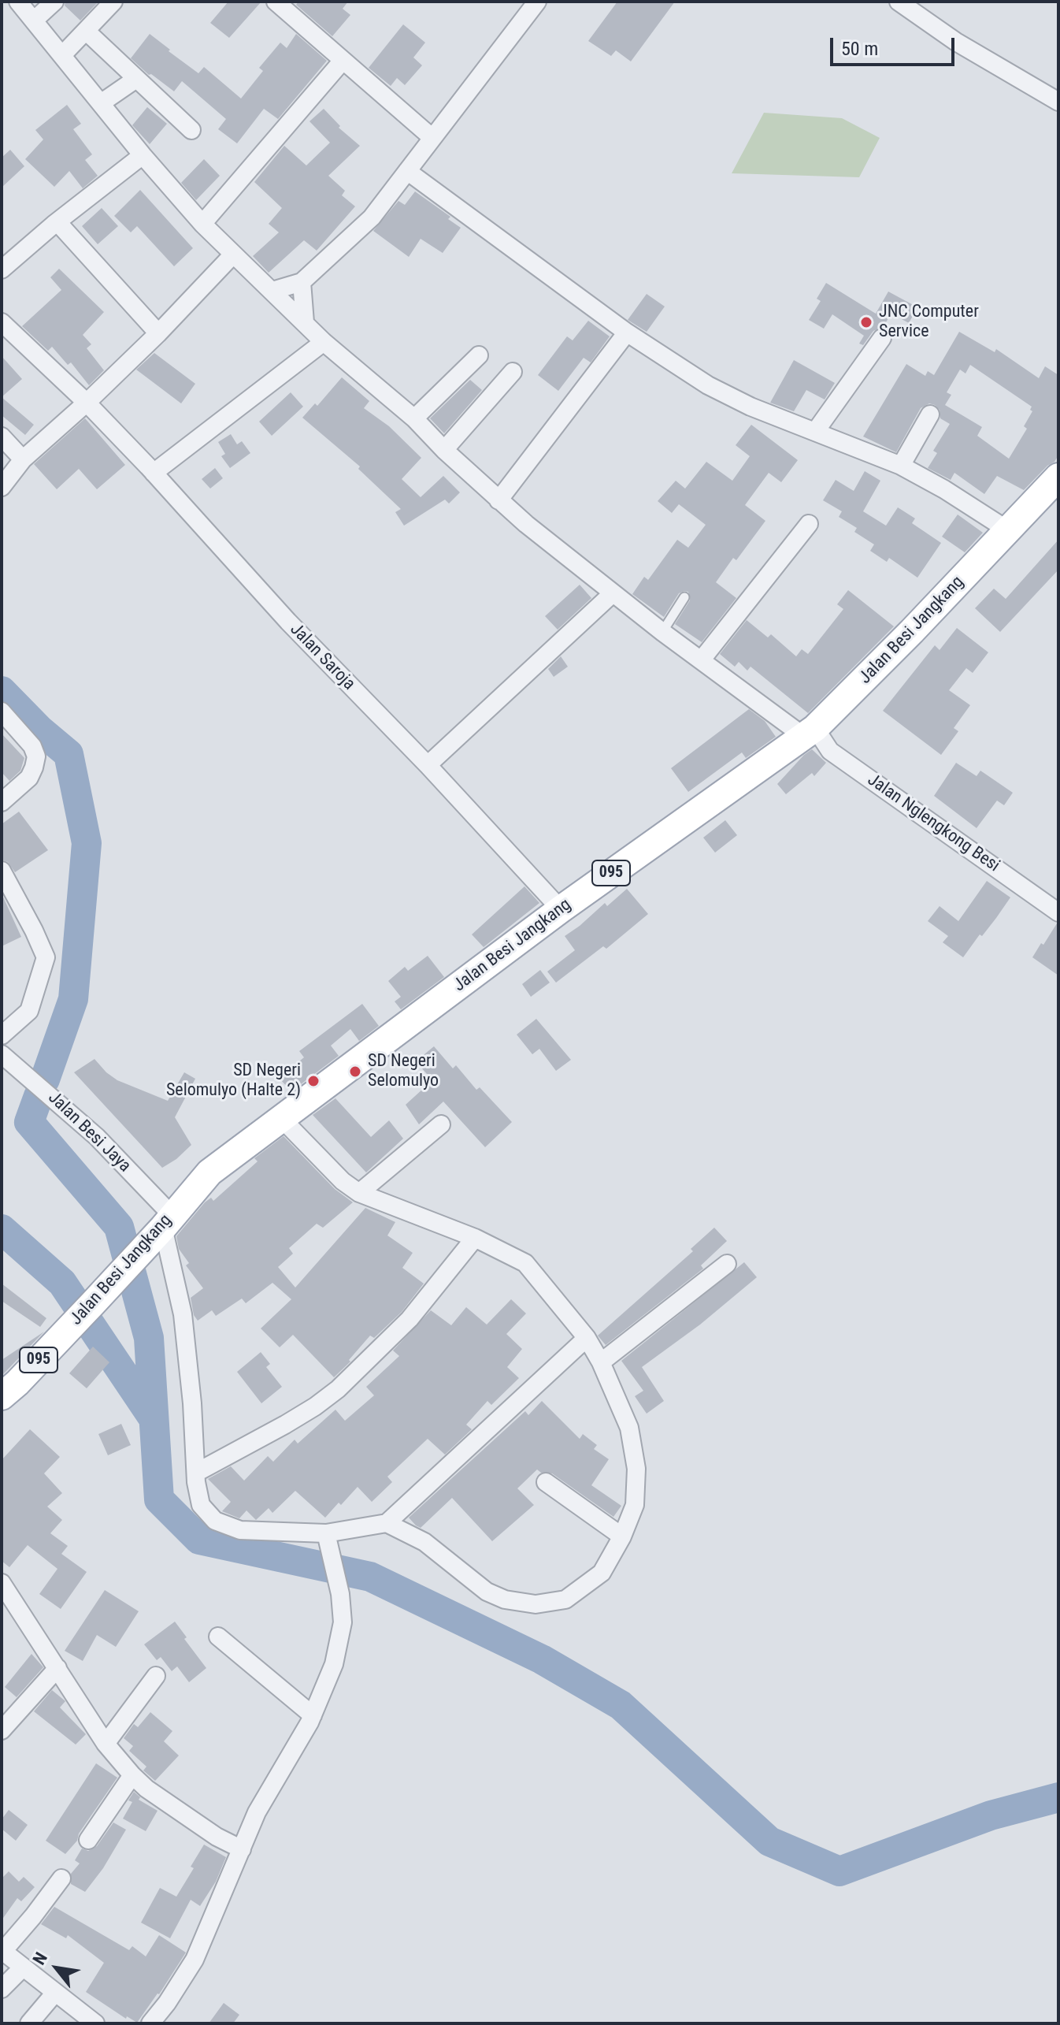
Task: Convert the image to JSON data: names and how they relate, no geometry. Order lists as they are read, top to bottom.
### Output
{
  "streets": {
    "main road": ["Jalan Besi Jangkang", "095"],
    "street": ["Jalan Saroja", "Jalan Nglengkong Besi", "Jalan Besi Jaya"]
  },
  "crossings": [
    ["Jalan Besi Jangkang", "Jalan Saroja"],
    ["Jalan Besi Jangkang", "Jalan Nglengkong Besi"],
    ["Jalan Besi Jangkang", "Jalan Besi Jaya"]
  ],
  "places": ["JNC Computer Service", "SD Negeri Selomulyo", "SD Negeri Selomulyo (Halte 2)"],
  "scale_bar": "50 m",
  "north": "top left"
}
